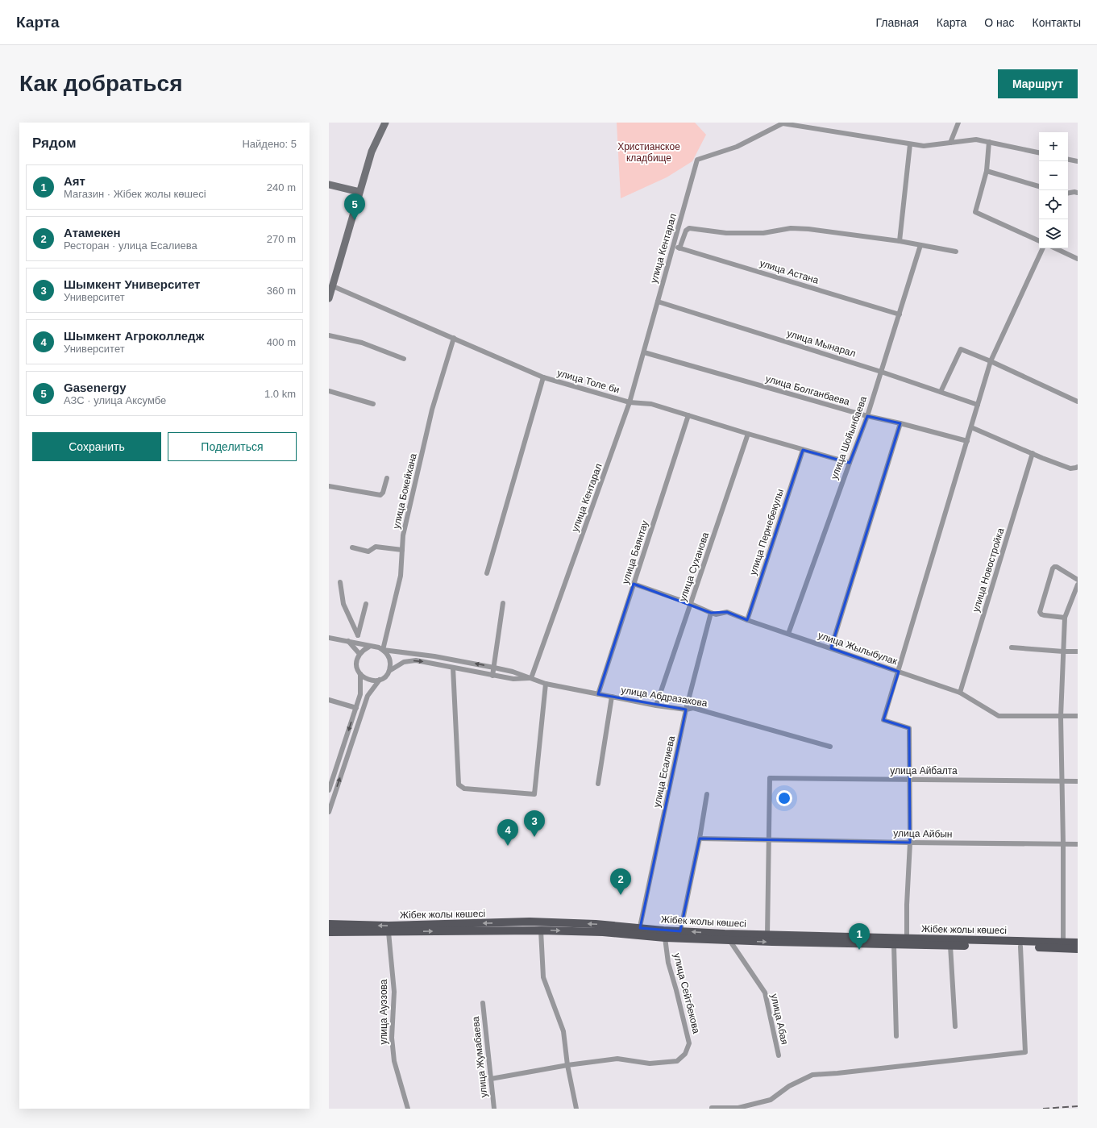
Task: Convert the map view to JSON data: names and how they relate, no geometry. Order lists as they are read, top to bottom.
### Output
{
  "streets": {
    "main road": ["Жібек жолы көшесі"],
    "street": [
      "улица Кентарал",
      "улица Астана",
      "улица Мынарал",
      "улица Толе би",
      "улица Болганбаева",
      "улица Шойынбаева",
      "улица Бокейхана",
      "улица Пернебекулы",
      "улица Баянтау",
      "улица Суханова",
      "улица Новостройка",
      "улица Жылыбулак",
      "улица Абдразакова",
      "улица Айбалта",
      "улица Есалиева",
      "улица Айбын",
      "улица Сейтбекова",
      "улица Ауэзова",
      "улица Абая",
      "улица Жумабаева"
    ]
  },
  "crossings": [
    ["улица Кентарал", "улица Астана"],
    ["улица Кентарал", "улица Мынарал"],
    ["улица Кентарал", "улица Толе би"],
    ["улица Кентарал", "улица Болганбаева"],
    ["улица Кентарал", "улица Абдразакова"],
    ["улица Астана", "улица Шойынбаева"],
    ["улица Мынарал", "улица Шойынбаева"],
    ["улица Толе би", "улица Шойынбаева"],
    ["улица Толе би", "улица Бокейхана"],
    ["улица Толе би", "улица Пернебекулы"],
    ["улица Толе би", "улица Баянтау"],
    ["улица Толе би", "улица Суханова"],
    ["улица Болганбаева", "улица Шойынбаева"],
    ["улица Шойынбаева", "улица Жылыбулак"],
    ["улица Бокейхана", "улица Абдразакова"],
    ["улица Пернебекулы", "улица Жылыбулак"],
    ["улица Баянтау", "улица Жылыбулак"],
    ["улица Баянтау", "улица Абдразакова"],
    ["улица Суханова", "улица Жылыбулак"],
    ["улица Суханова", "улица Абдразакова"],
    ["улица Новостройка", "улица Жылыбулак"],
    ["улица Жылыбулак", "улица Есалиева"],
    ["улица Абдразакова", "улица Есалиева"],
    ["улица Айбалта", "улица Айбын"],
    ["улица Есалиева", "Жібек жолы көшесі"],
    ["Жібек жолы көшесі", "улица Сейтбекова"],
    ["Жібек жолы көшесі", "улица Ауэзова"],
    ["Жібек жолы көшесі", "улица Абая"],
    ["улица Сейтбекова", "улица Жумабаева"]
  ],
  "parks": ["Христианское кладбище"],
  "page": {
    "header": "Карта",
    "nav": [
      "Главная",
      "Карта",
      "О нас",
      "Контакты"
    ],
    "buttons": [
      "Маршрут",
      ["Сохранить", "Поделиться"]
    ],
    "title": "Как добраться",
    "heading": ["Рядом", "Найдено: 5"],
    "map_buttons": ["+", "−"],
    "list": [
      {
        "mark": "1",
        "name": "Аят",
        "note": "Магазин · Жібек жолы көшесі",
        "value": "240 m"
      },
      {
        "mark": "2",
        "name": "Атамекен",
        "note": "Ресторан · улица Есалиева",
        "value": "270 m"
      },
      {
        "mark": "3",
        "name": "Шымкент Университет",
        "note": "Университет",
        "value": "360 m"
      },
      {
        "mark": "4",
        "name": "Шымкент Агроколледж",
        "note": "Университет",
        "value": "400 m"
      },
      {
        "mark": "5",
        "name": "Gasenergy",
        "note": "АЗС · улица Аксумбе",
        "value": "1.0 km"
      }
    ],
    "pins": [
      "5",
      "3",
      "4",
      "2",
      "1"
    ]
  }
}
